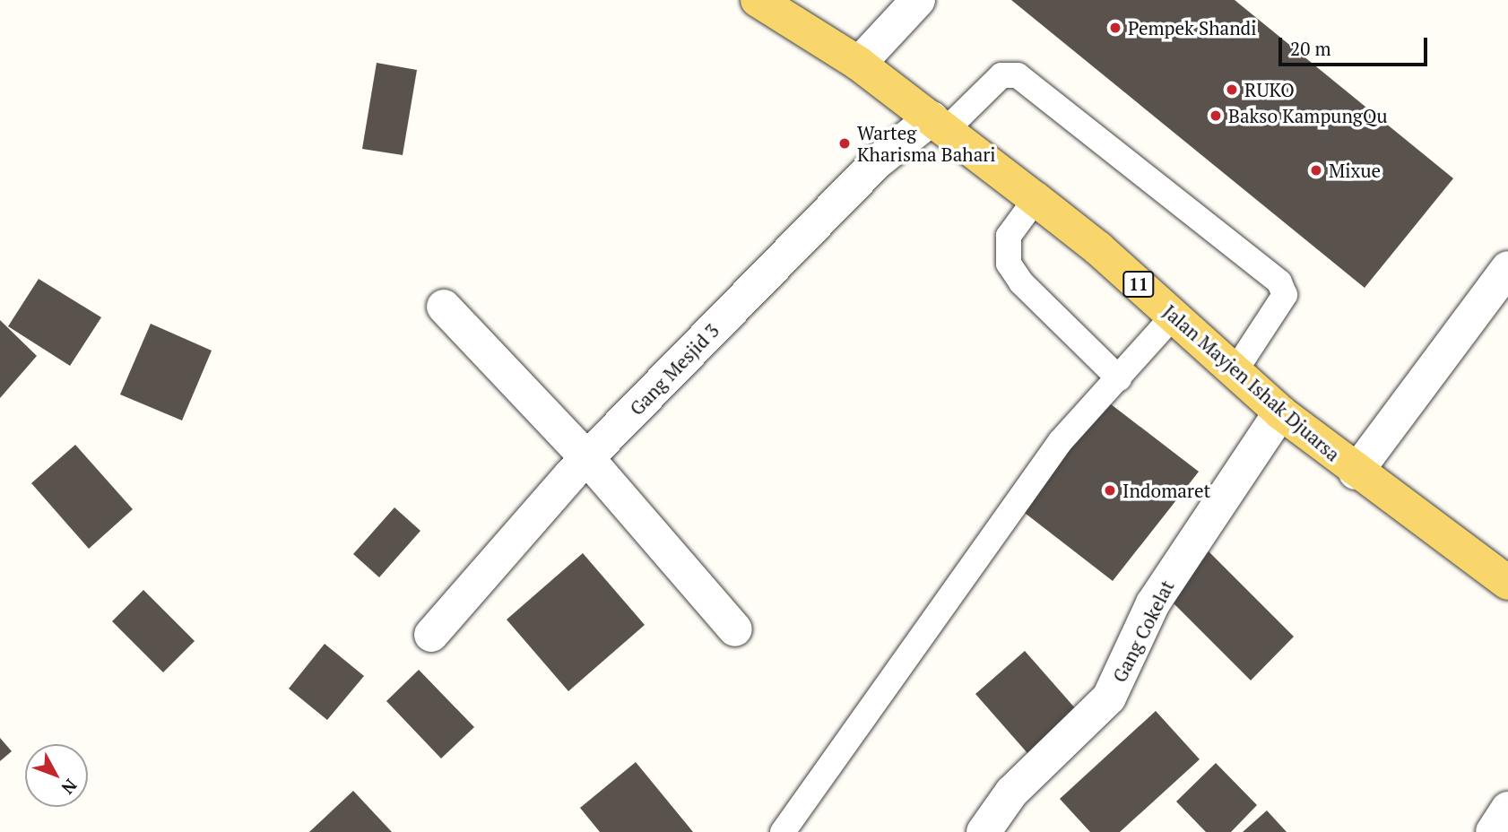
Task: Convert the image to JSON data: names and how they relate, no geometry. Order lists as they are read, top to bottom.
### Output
{
  "streets": {
    "main road": ["11", "Jalan Mayjen Ishak Djuarsa"],
    "street": ["Gang Mesjid 3", "Gang Cokelat"]
  },
  "crossings": [
    ["Gang Mesjid 3", "Jalan Mayjen Ishak Djuarsa"],
    ["Jalan Mayjen Ishak Djuarsa", "Gang Cokelat"]
  ],
  "places": [
    "Pempek Shandi",
    "RUKO",
    "Bakso KampungQu",
    "Warteg Kharisma Bahari",
    "Mixue",
    "Indomaret"
  ],
  "scale_bar": "20 m",
  "north": "bottom right"
}
